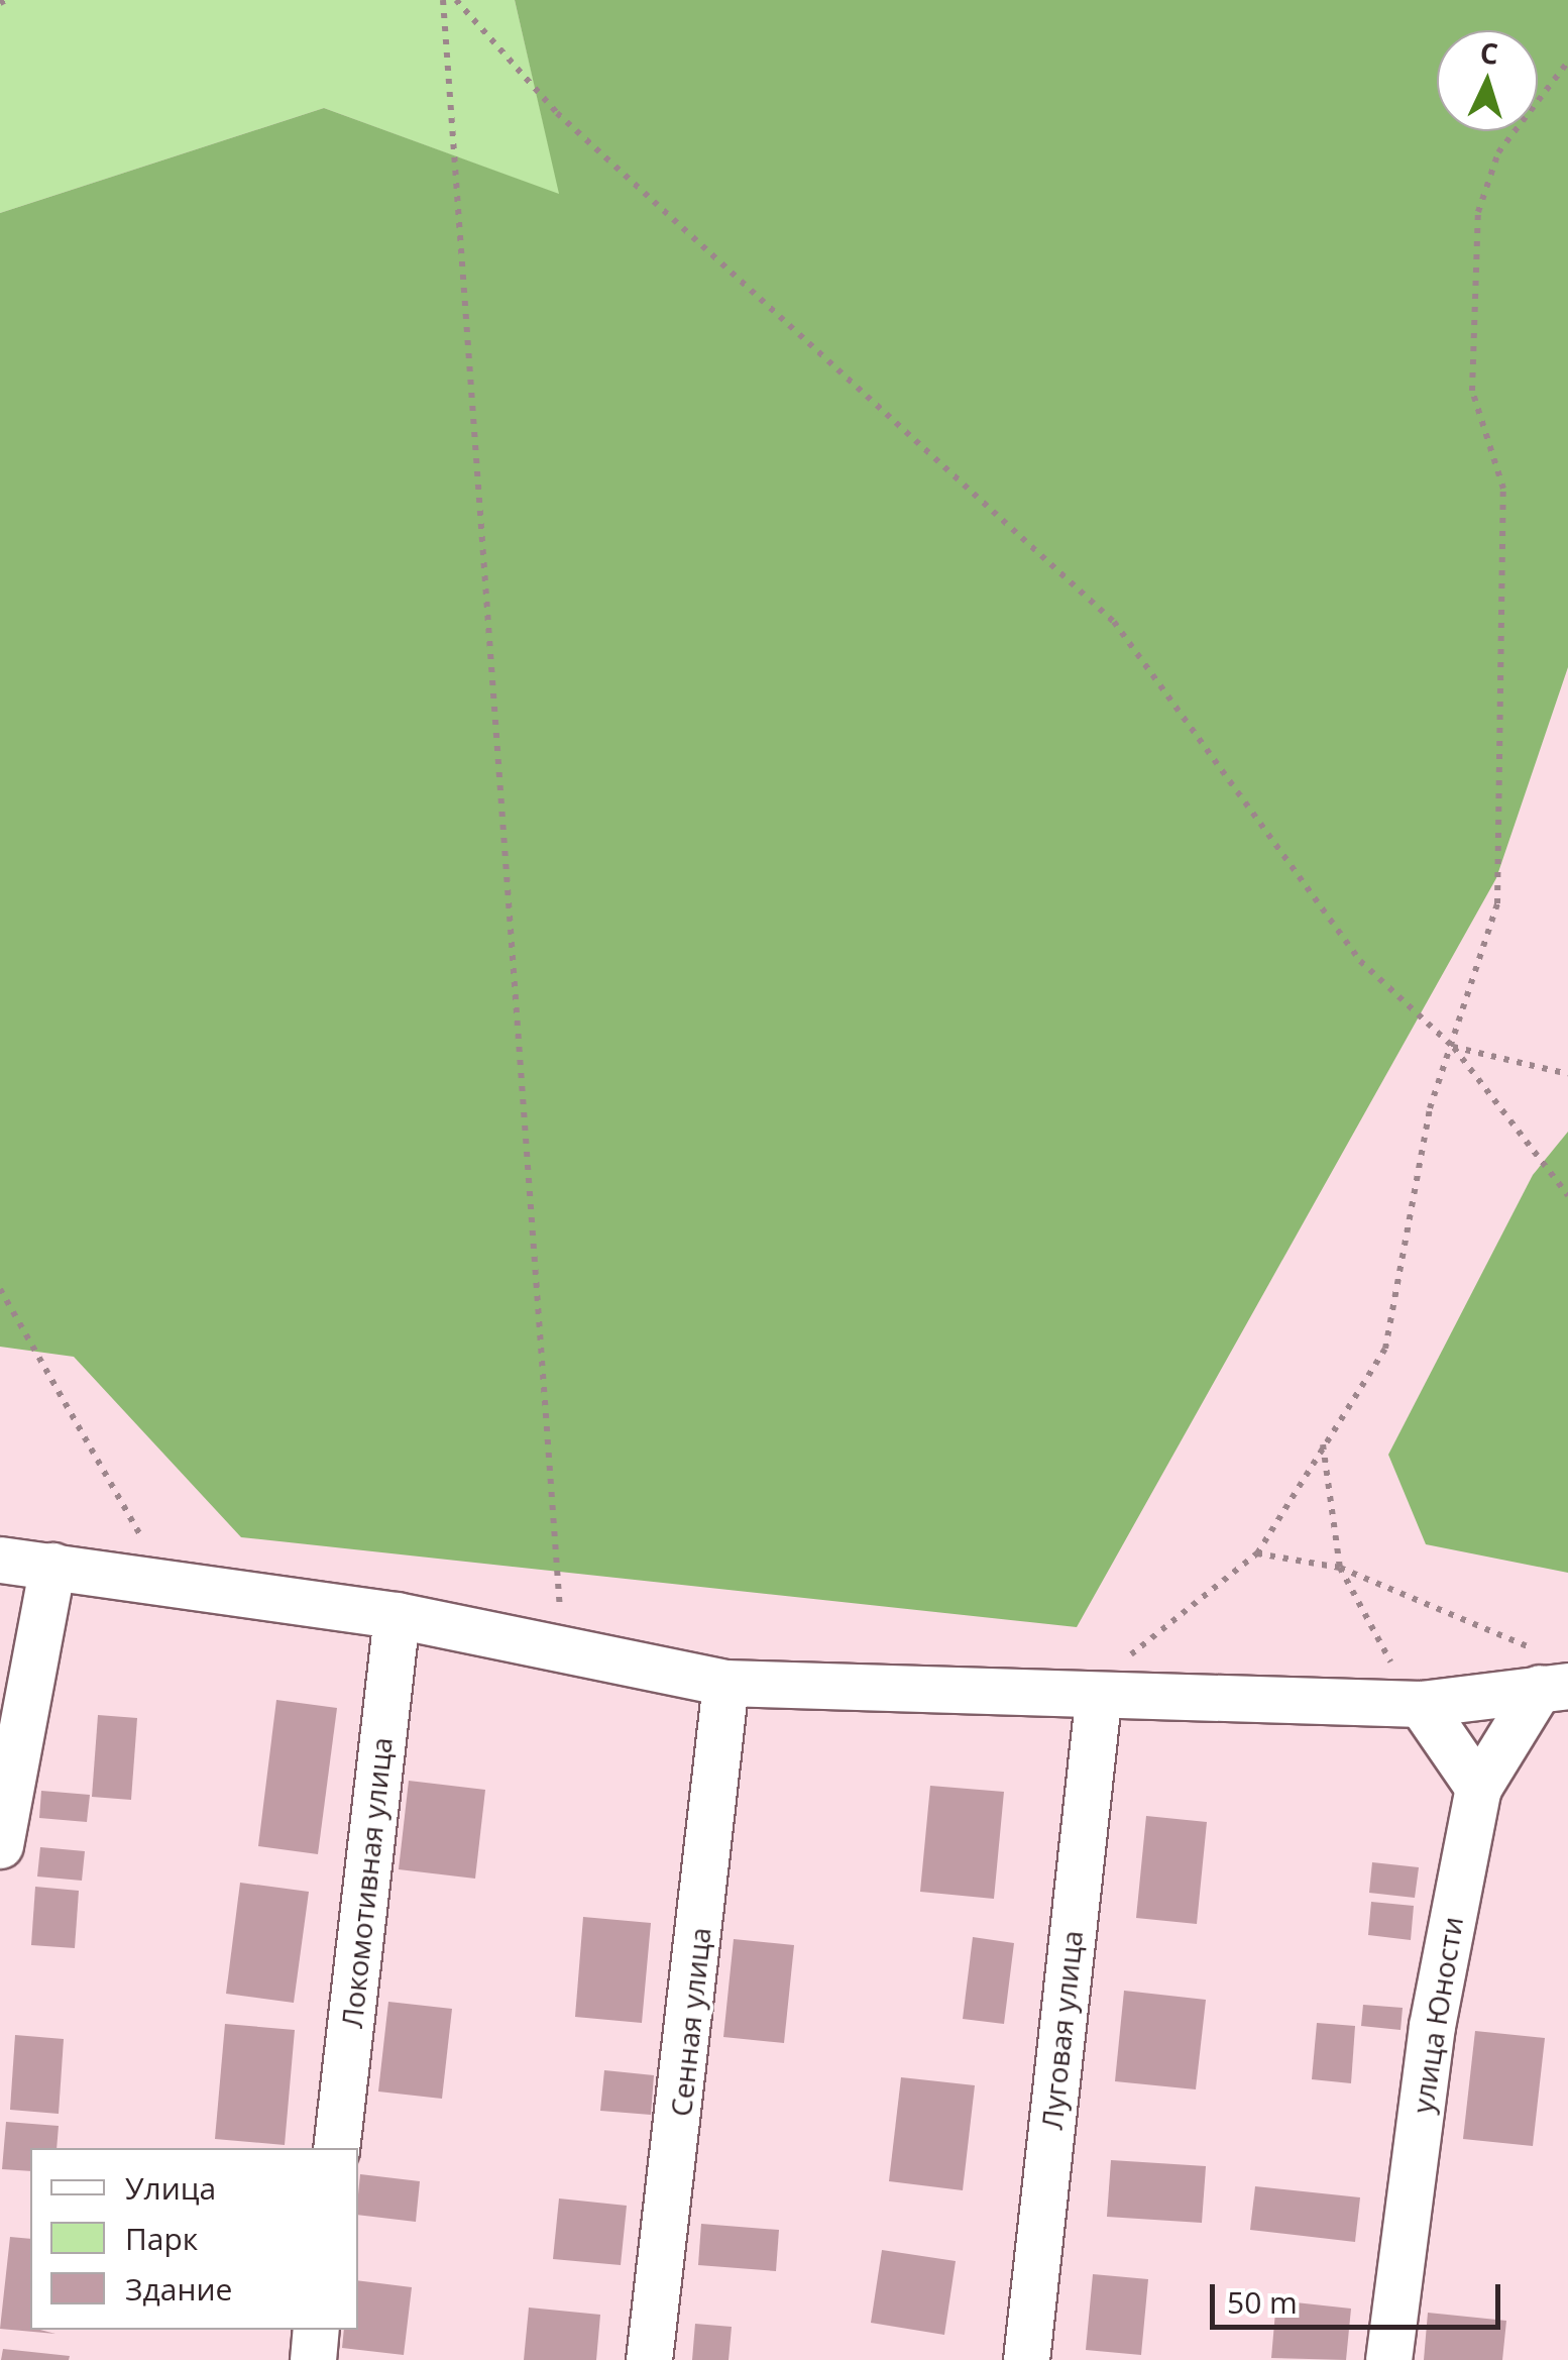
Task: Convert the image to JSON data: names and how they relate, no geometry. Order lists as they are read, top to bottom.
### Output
{
  "streets": {
    "street": [
      "Локомотивная улица",
      "улица Юности",
      "Сенная улица",
      "Луговая улица"
    ]
  },
  "legend": ["Улица", "Парк", "Здание"],
  "scale_bar": "50 m",
  "north": "top"
}
